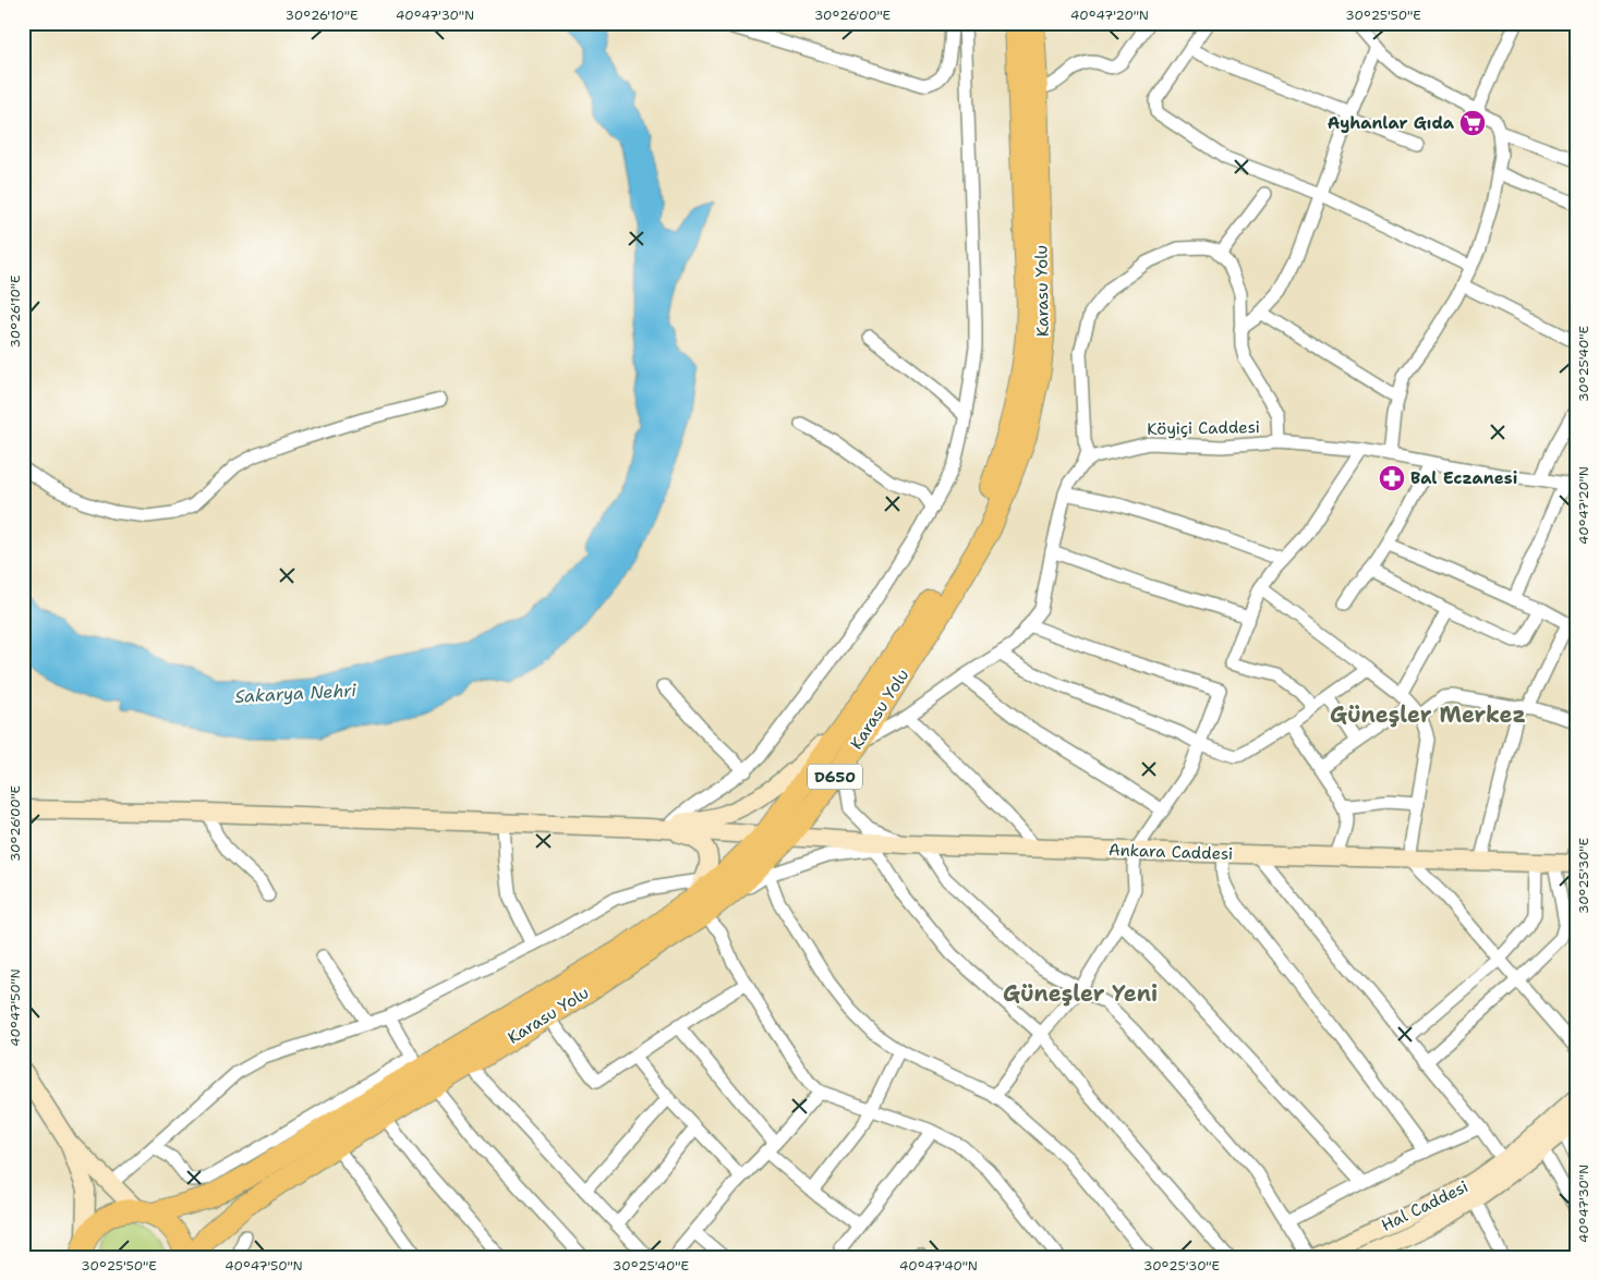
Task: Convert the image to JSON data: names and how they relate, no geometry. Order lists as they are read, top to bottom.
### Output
{
  "streets": {
    "highway": ["Karasu Yolu", "D650"],
    "main road": ["Ankara Caddesi", "Hal Caddesi"],
    "street": ["Köyiçi Caddesi"]
  },
  "crossings": [
    ["Karasu Yolu", "Ankara Caddesi"]
  ],
  "districts": ["Güneşler Merkez", "Güneşler Yeni"],
  "water": ["Sakarya Nehri"],
  "places": {
    "supermarket": ["Ayhanlar Gıda"],
    "pharmacy": ["Bal Eczanesi"]
  },
  "coordinates": [
    "30°26'10\"E",
    "40°47'30\"N",
    "30°26'00\"E",
    "40°47'20\"N",
    "30°25'50\"E",
    "30°25'40\"E",
    "30°25'30\"E",
    "40°47'50\"N",
    "40°47'40\"N"
  ]
}
